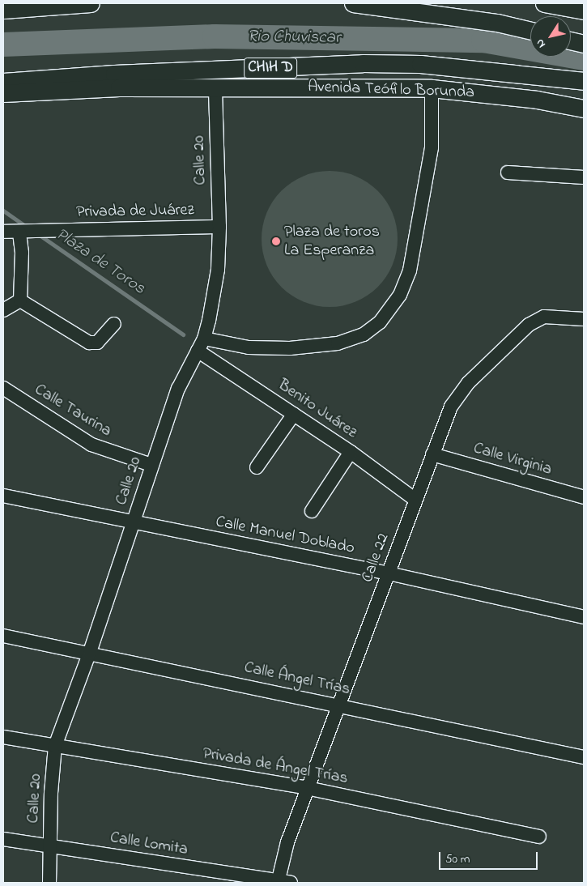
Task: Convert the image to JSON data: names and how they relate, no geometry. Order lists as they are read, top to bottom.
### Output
{
  "streets": {
    "main road": ["CHIH D", "Avenida Teófilo Borunda"],
    "street": [
      "Calle 20",
      "Privada de Juárez",
      "Benito Juárez",
      "Calle Taurina",
      "Calle Virginia",
      "Calle Manuel Doblado",
      "Calle 22",
      "Calle Ángel Trías",
      "Privada de Ángel Trías",
      "Calle Lomita"
    ]
  },
  "crossings": [
    ["Avenida Teófilo Borunda", "Calle 20"],
    ["Calle 20", "Privada de Juárez"],
    ["Calle 20", "Benito Juárez"],
    ["Calle 20", "Calle Taurina"],
    ["Calle 20", "Calle Manuel Doblado"],
    ["Calle 20", "Calle Ángel Trías"],
    ["Calle 20", "Privada de Ángel Trías"],
    ["Calle 20", "Calle Lomita"],
    ["Benito Juárez", "Calle 22"],
    ["Calle Virginia", "Calle 22"],
    ["Calle Manuel Doblado", "Calle 22"],
    ["Calle 22", "Calle Ángel Trías"],
    ["Calle 22", "Privada de Ángel Trías"],
    ["Calle 22", "Calle Lomita"]
  ],
  "water": ["Rio Chuviscar", "Plaza de Toros"],
  "places": ["Plaza de toros La Esperanza"],
  "scale_bar": "50 m",
  "north": "bottom left"
}
